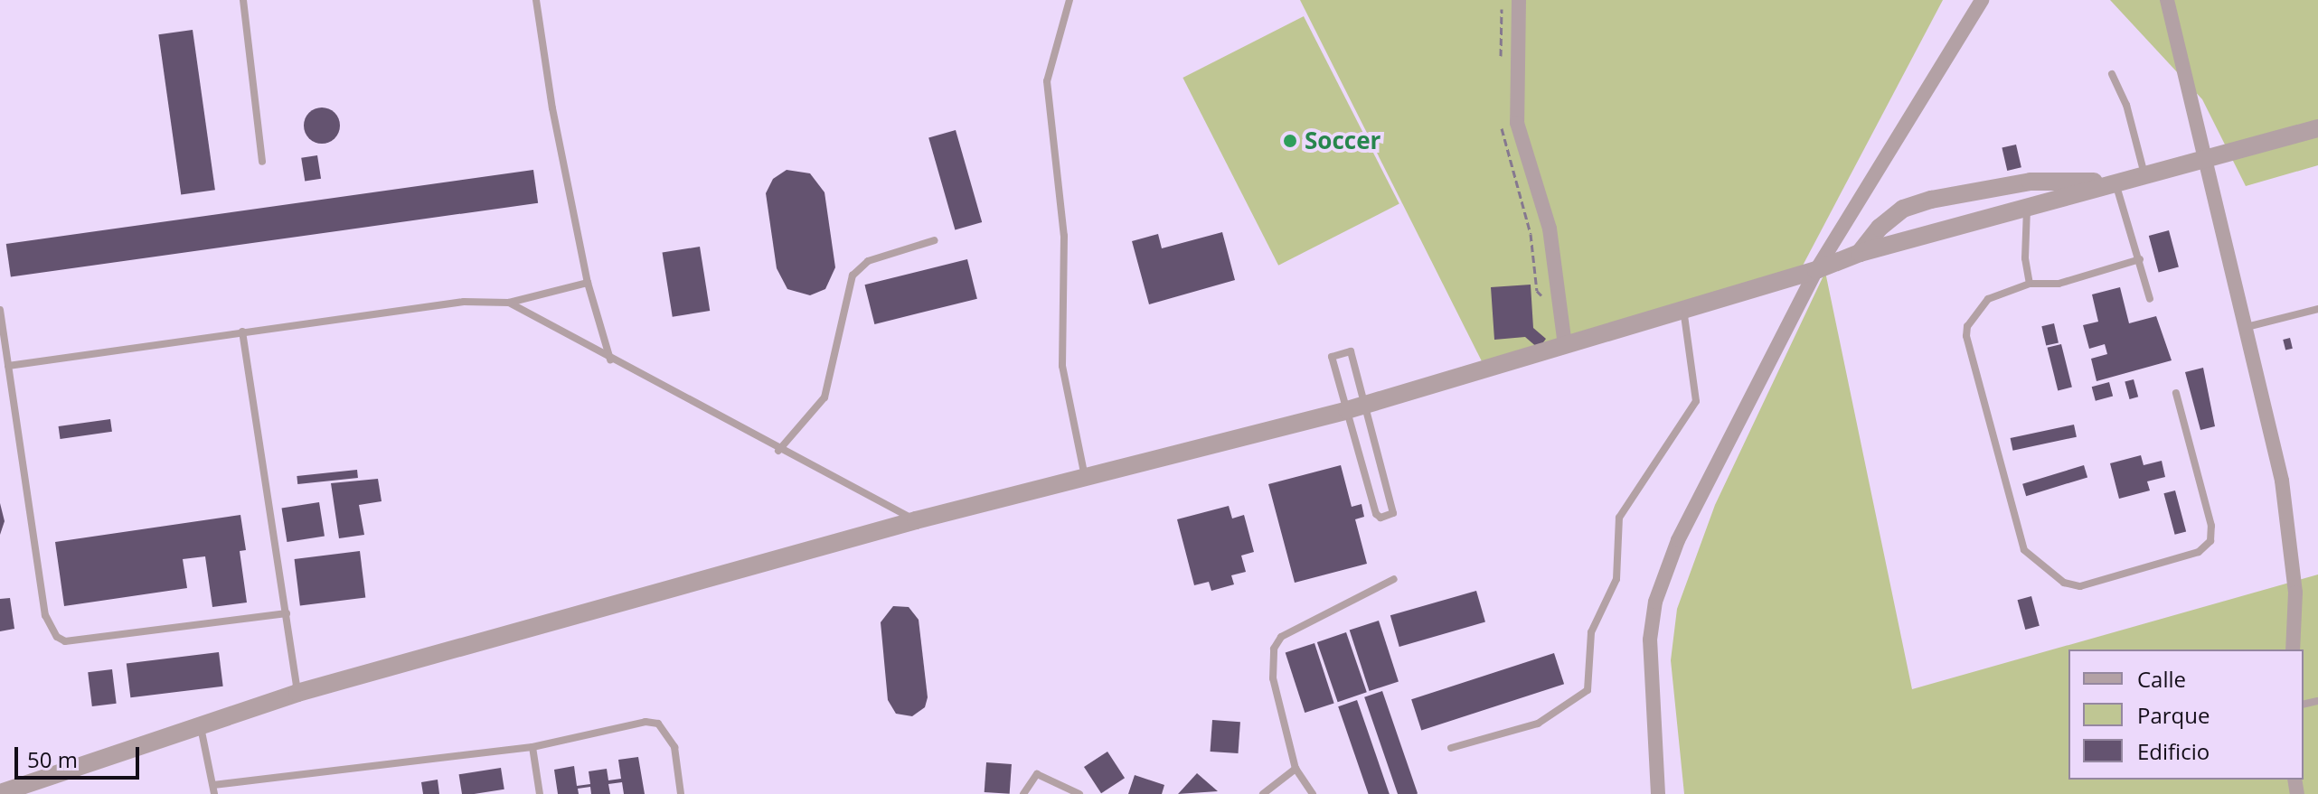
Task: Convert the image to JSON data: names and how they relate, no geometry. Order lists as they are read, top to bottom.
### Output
{
  "places": ["Soccer"],
  "legend": ["Calle", "Parque", "Edificio"],
  "scale_bar": "50 m"
}
